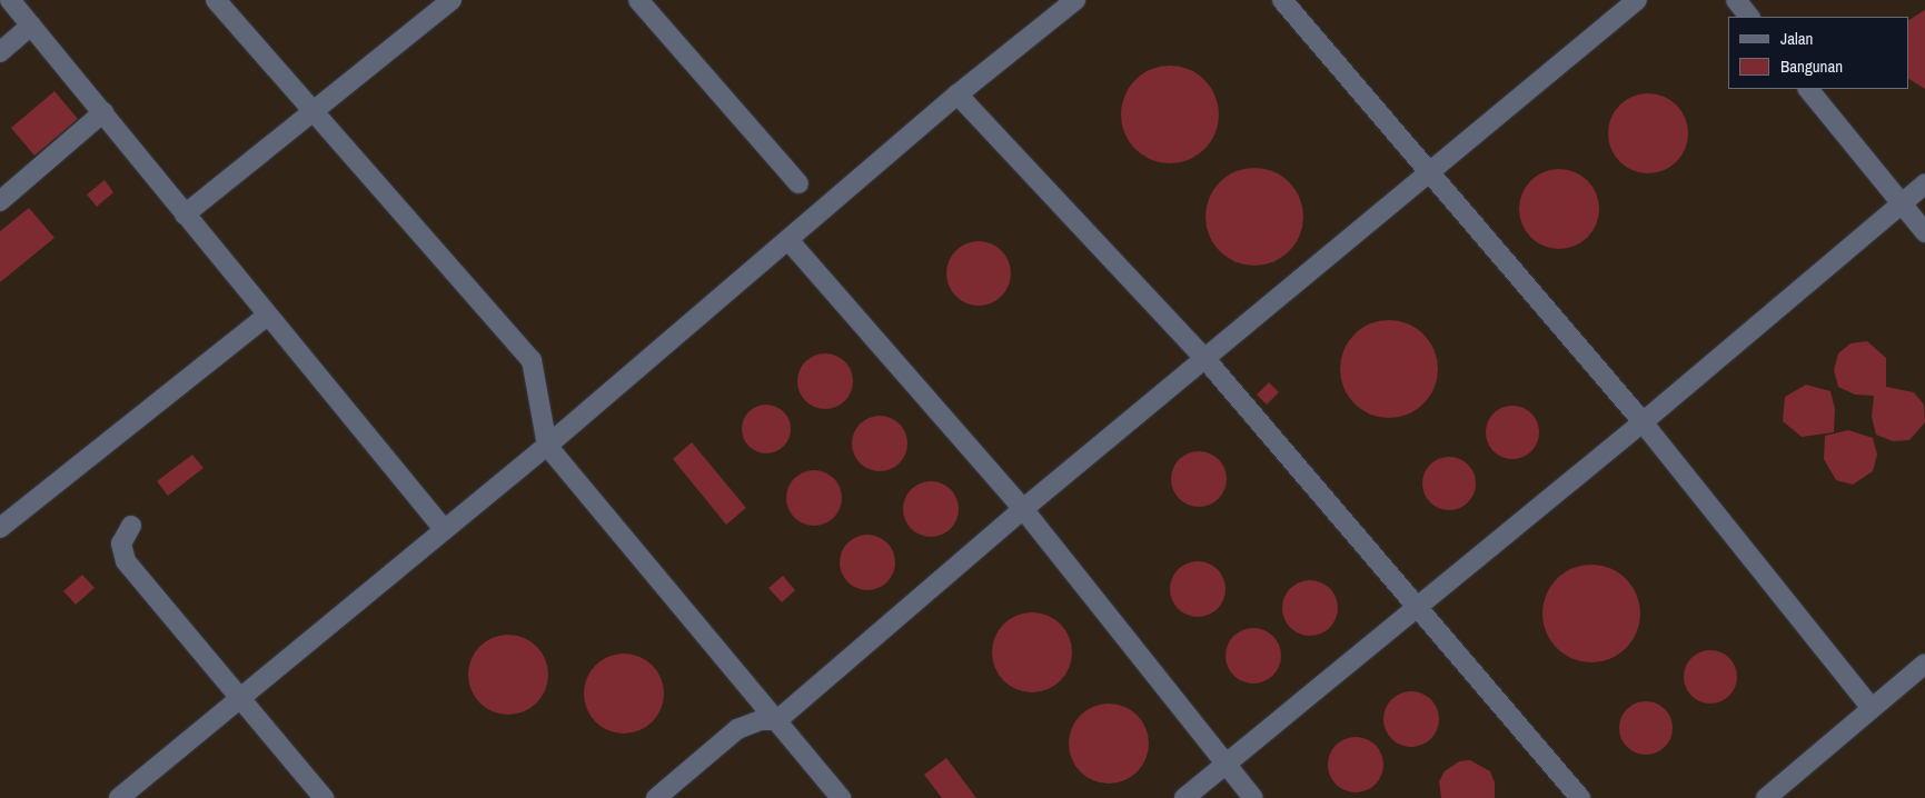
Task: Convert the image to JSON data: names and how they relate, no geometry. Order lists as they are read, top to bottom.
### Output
{
  "legend": ["Jalan", "Bangunan"]
}
